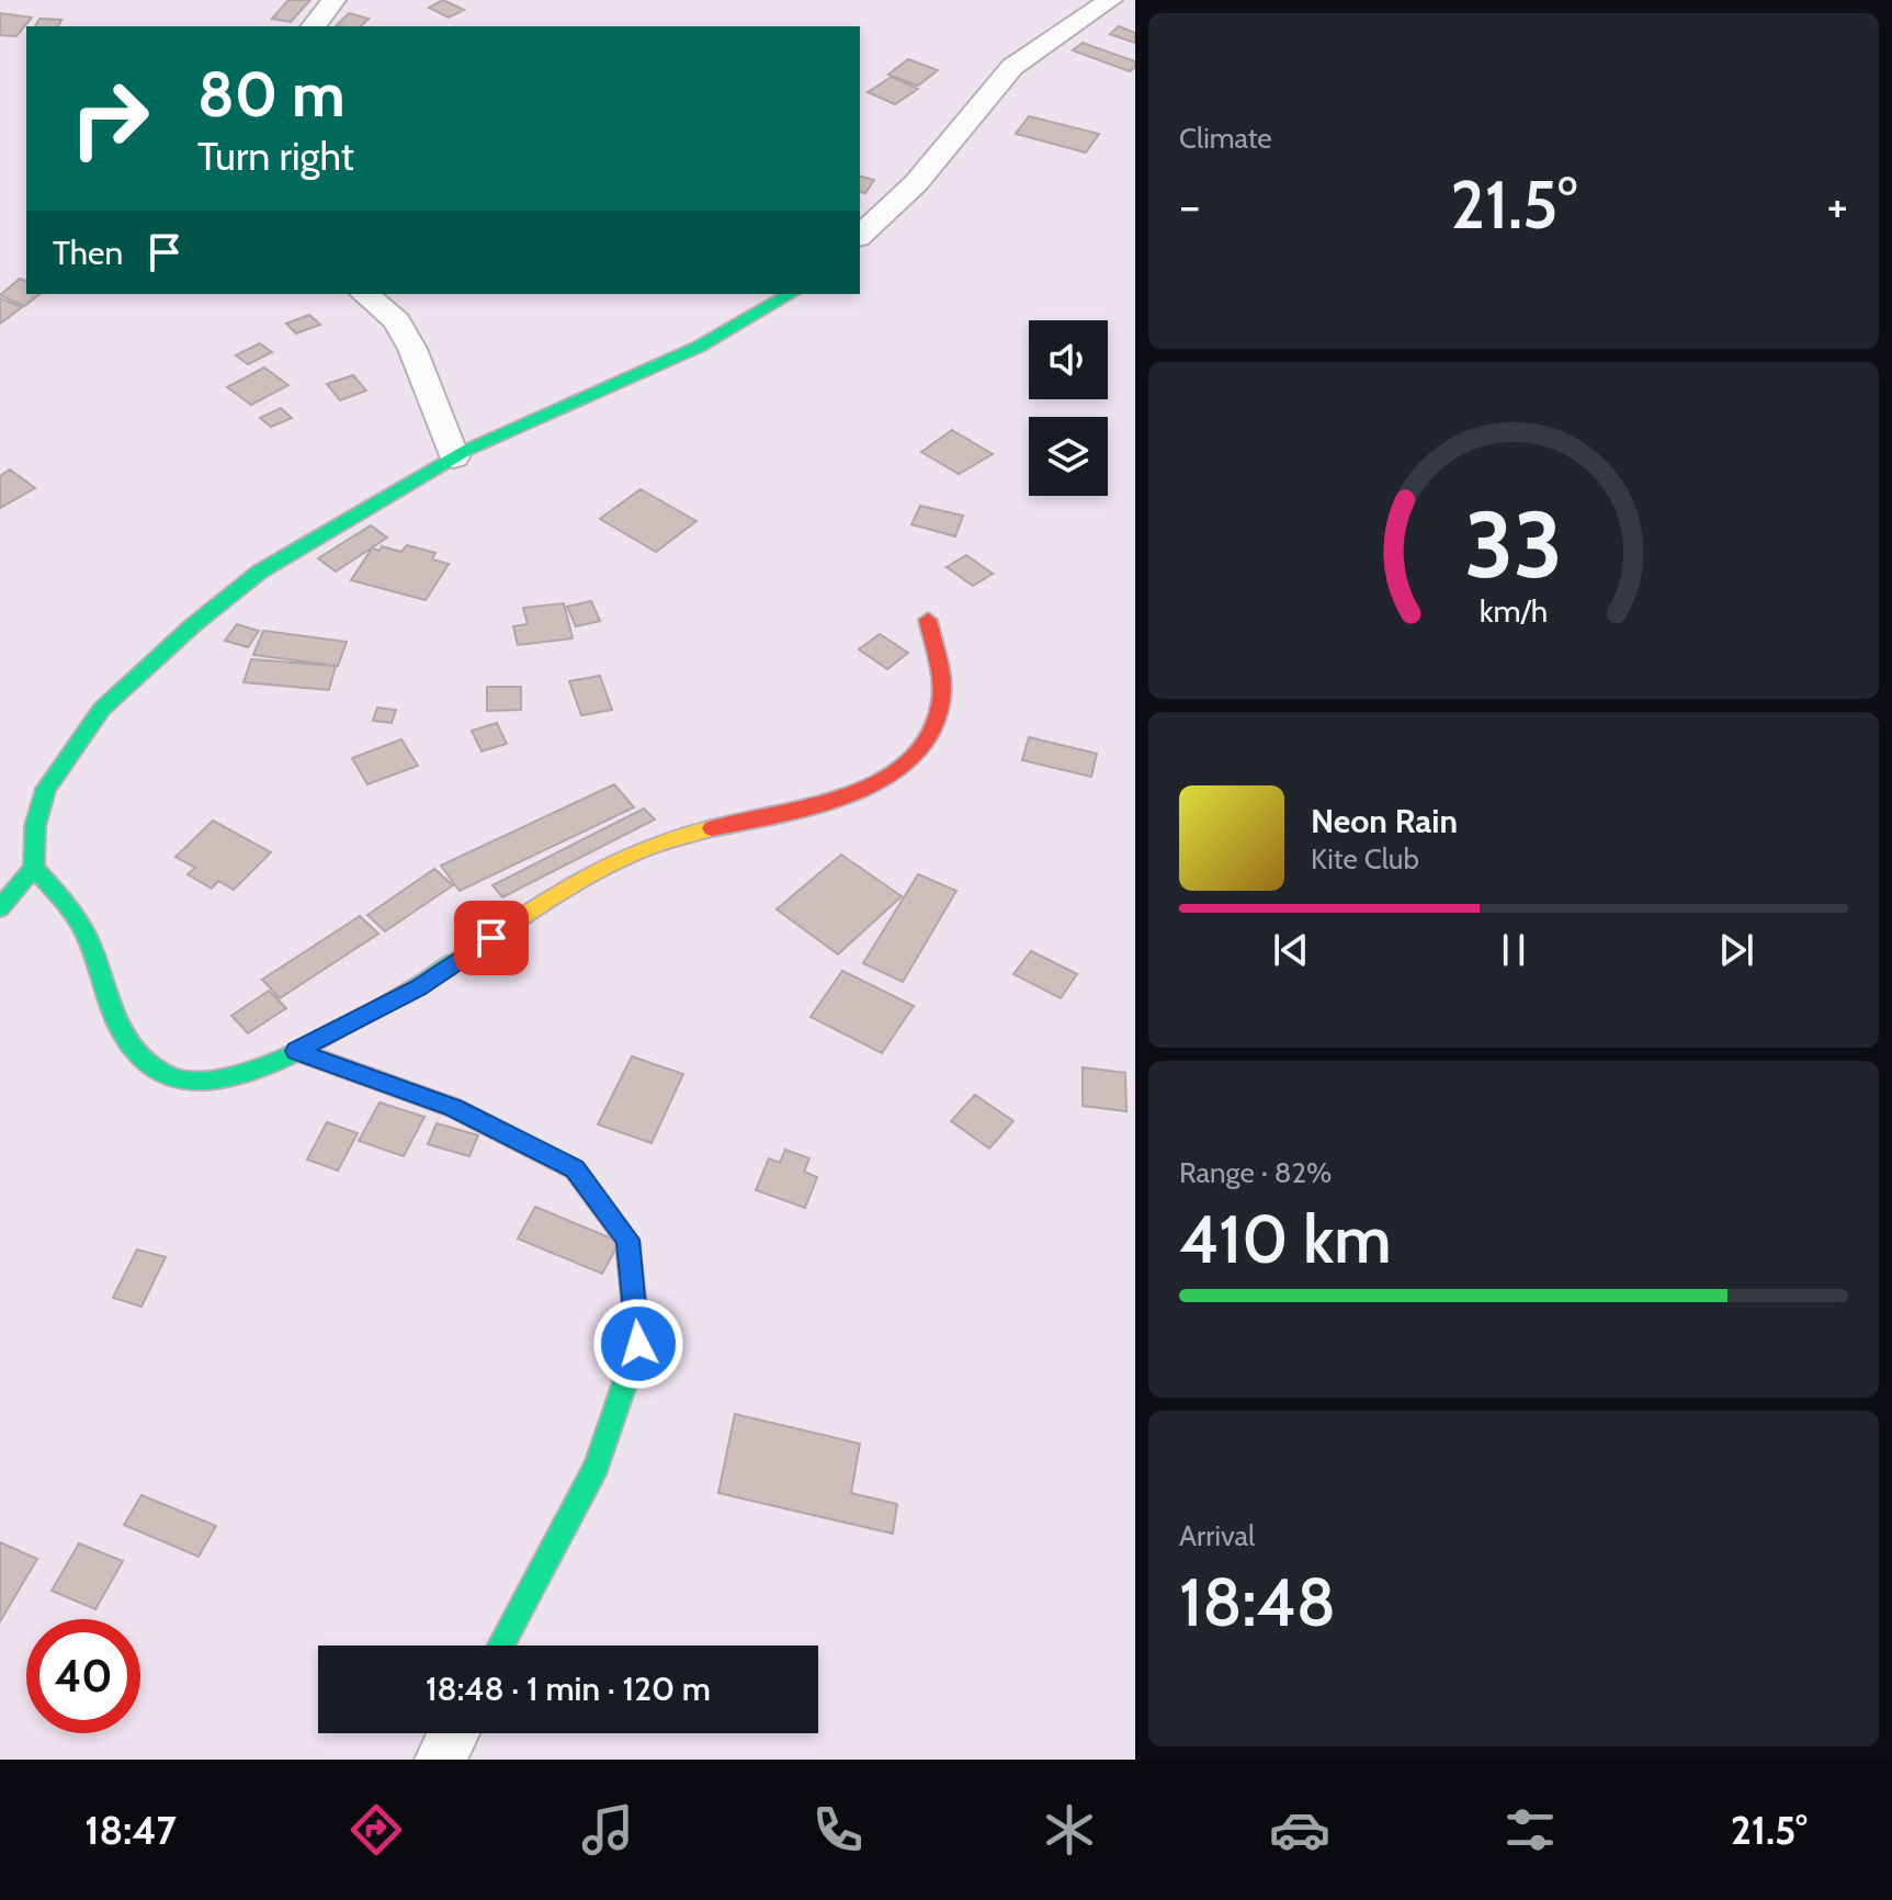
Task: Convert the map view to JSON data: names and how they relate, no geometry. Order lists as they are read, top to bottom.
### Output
{
  "page": {
    "tile": [
      "Climate",
      ["Range · 82%", "410 km"],
      ["Arrival", "18:48"]
    ],
    "turn": ["80 m", "Turn right"],
    "heat": ["−", "21.5°", "+"],
    "then": "Then",
    "song": ["Neon Rain", "Kite Club"],
    "limit": "40",
    "trip": "18:48 · 1 min · 120 m",
    "tabs": ["18:47", "21.5°"],
    "gauge": ["33", "km/h"]
  }
}
